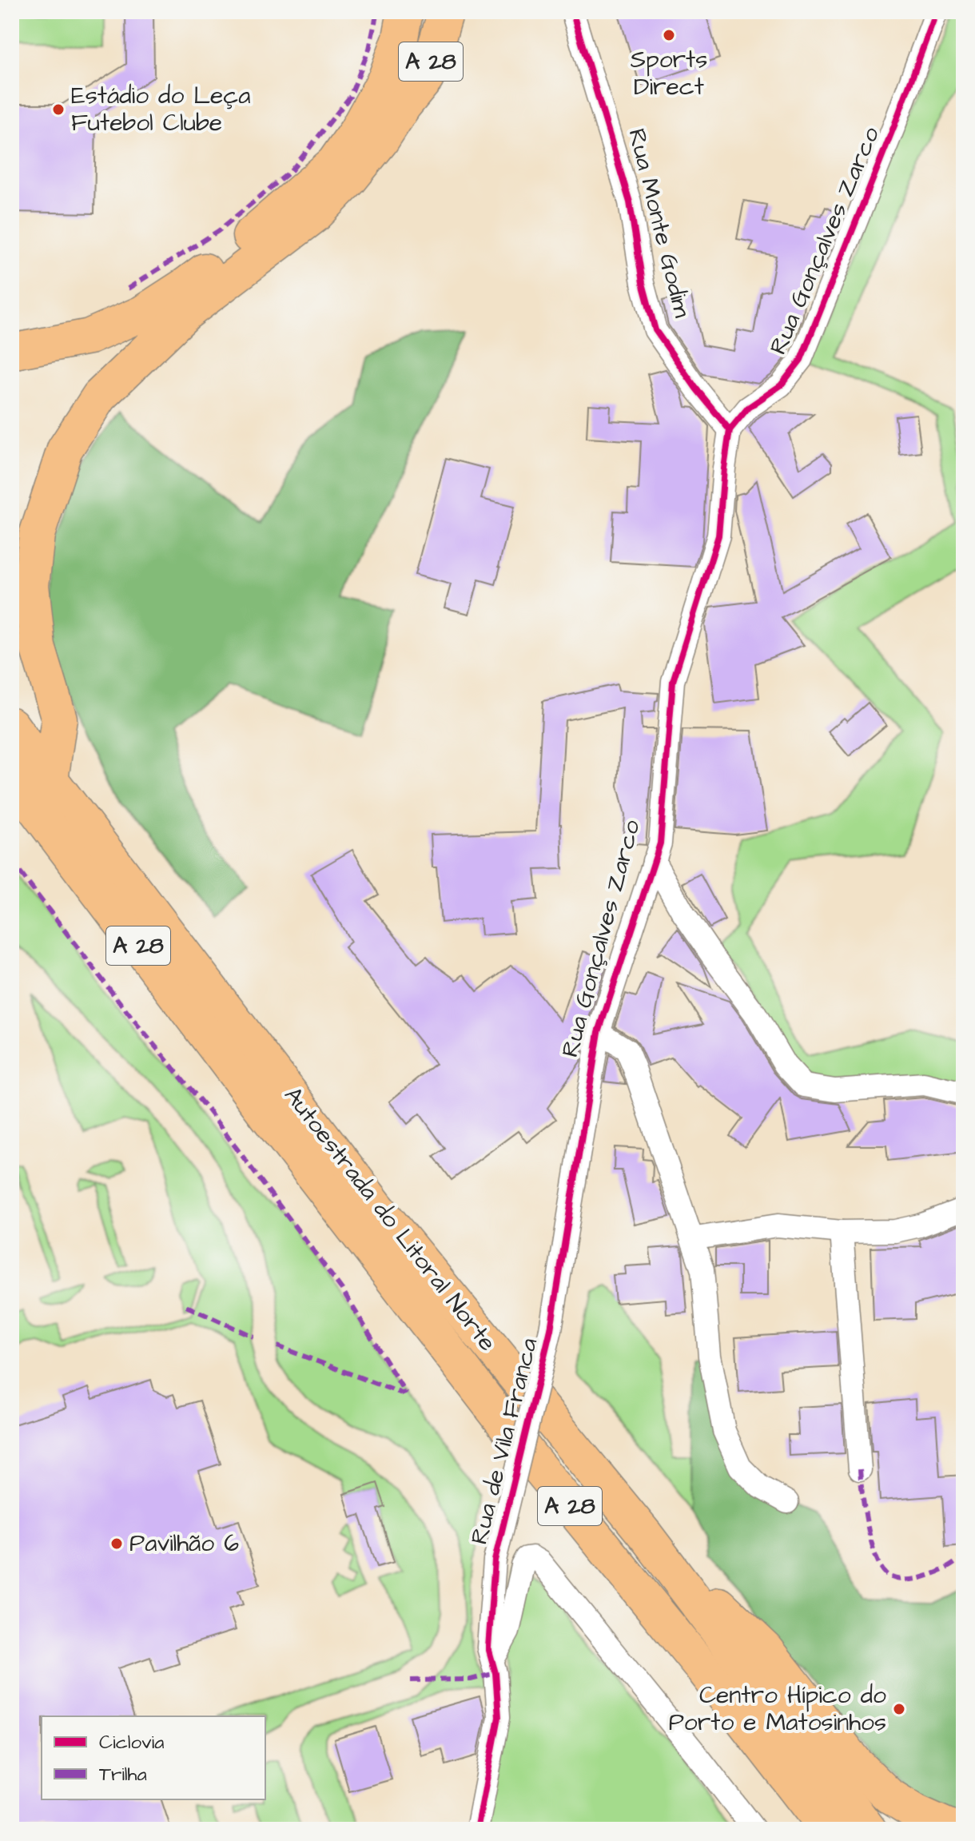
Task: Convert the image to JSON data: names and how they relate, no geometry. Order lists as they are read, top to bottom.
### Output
{
  "streets": {
    "highway": ["A 28", "Autoestrada do Litoral Norte"],
    "street": ["Rua Monte Godim", "Rua Gonçalves Zarco", "Rua de Vila Franca"]
  },
  "crossings": [
    ["Rua Monte Godim", "Rua Gonçalves Zarco"],
    ["Rua Gonçalves Zarco", "Rua de Vila Franca"]
  ],
  "places": [
    "Sports Direct",
    "Estádio do Leça Futebol Clube",
    "Pavilhão 6",
    "Centro Hípico do Porto e Matosinhos"
  ],
  "legend": ["Ciclovia", "Trilha"]
}
